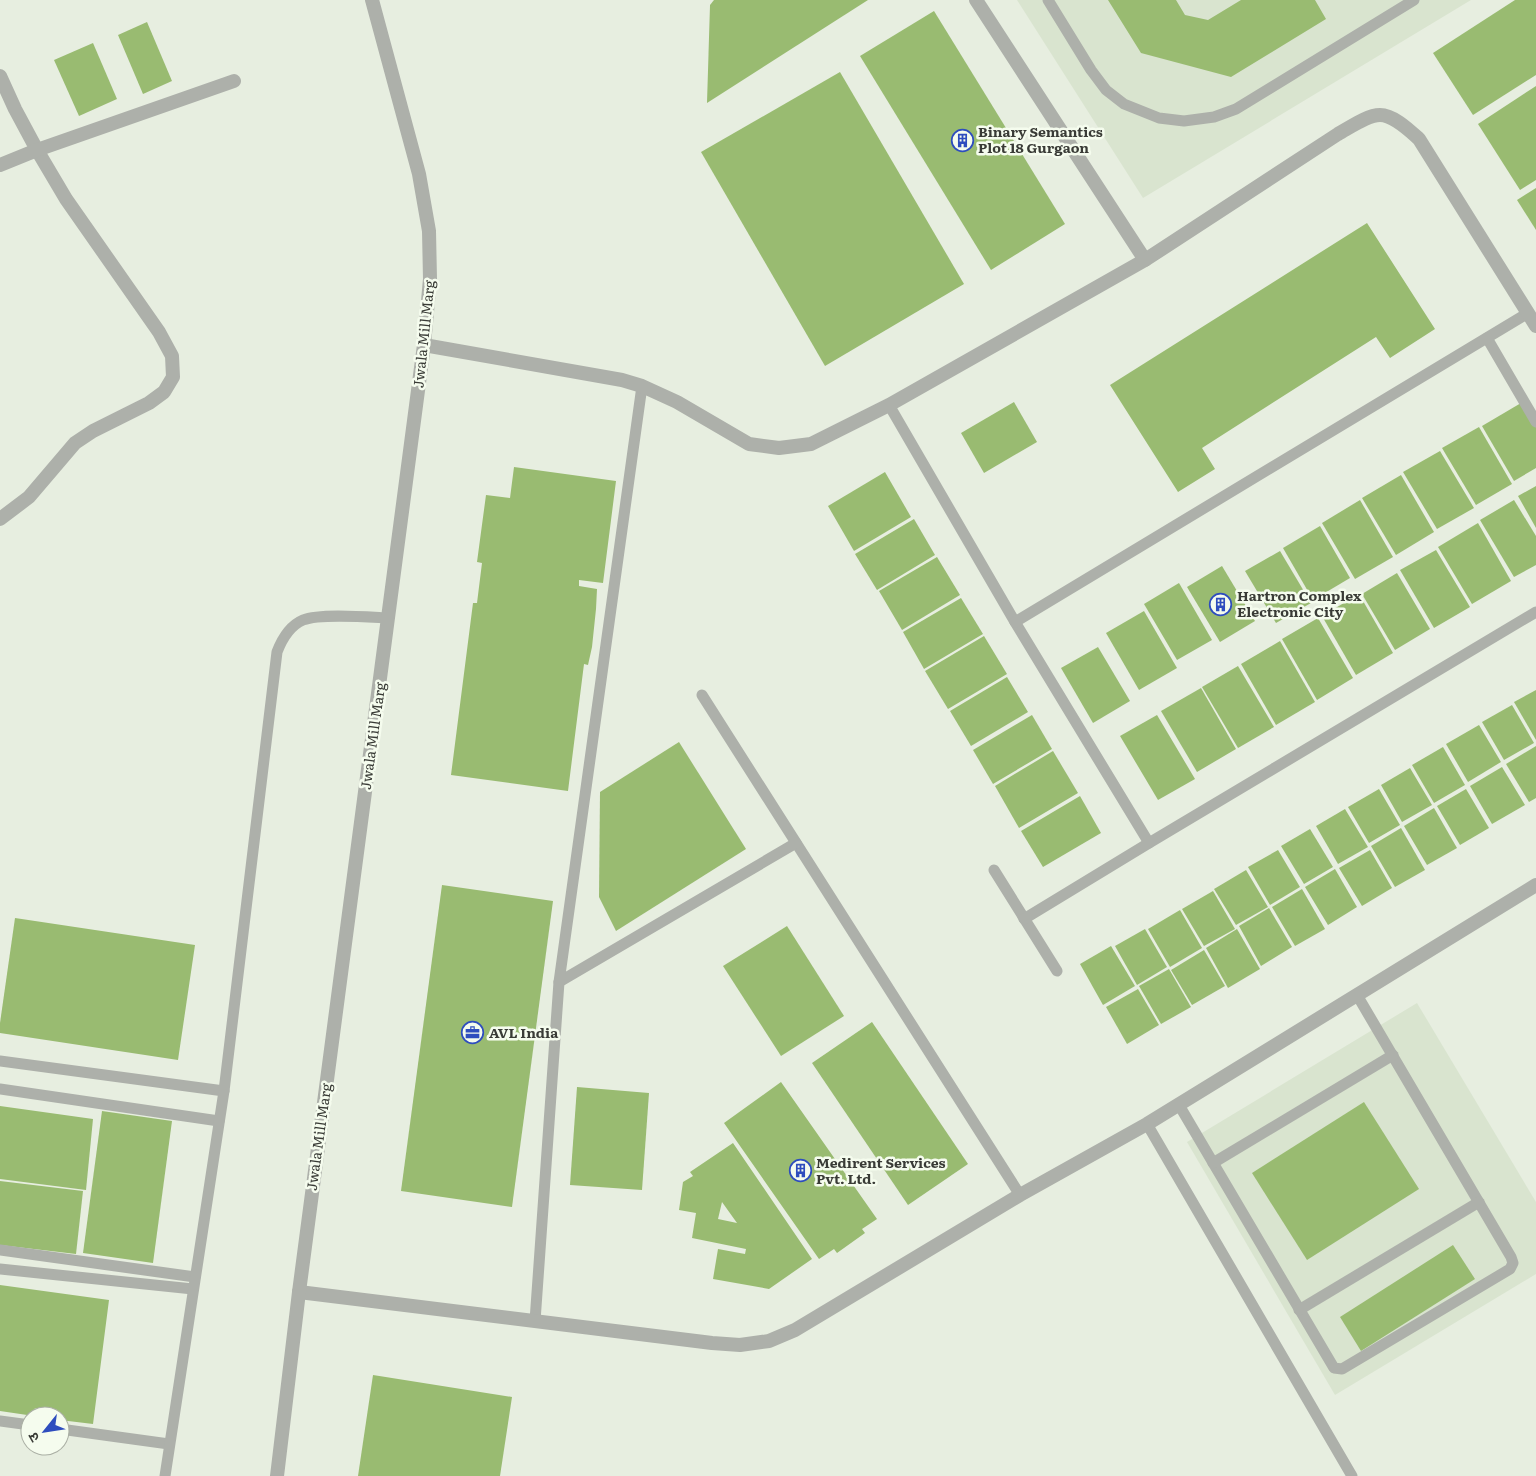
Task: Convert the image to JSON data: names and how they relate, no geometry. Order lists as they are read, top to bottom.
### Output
{
  "streets": {
    "street": ["Jwala Mill Marg"]
  },
  "places": {
    "building": ["Binary Semantics Plot 18 Gurgaon", "Hartron Complex Electronic City", "Medirent Services Pvt. Ltd."],
    "office": ["AVL India"]
  },
  "north": "bottom left"
}
